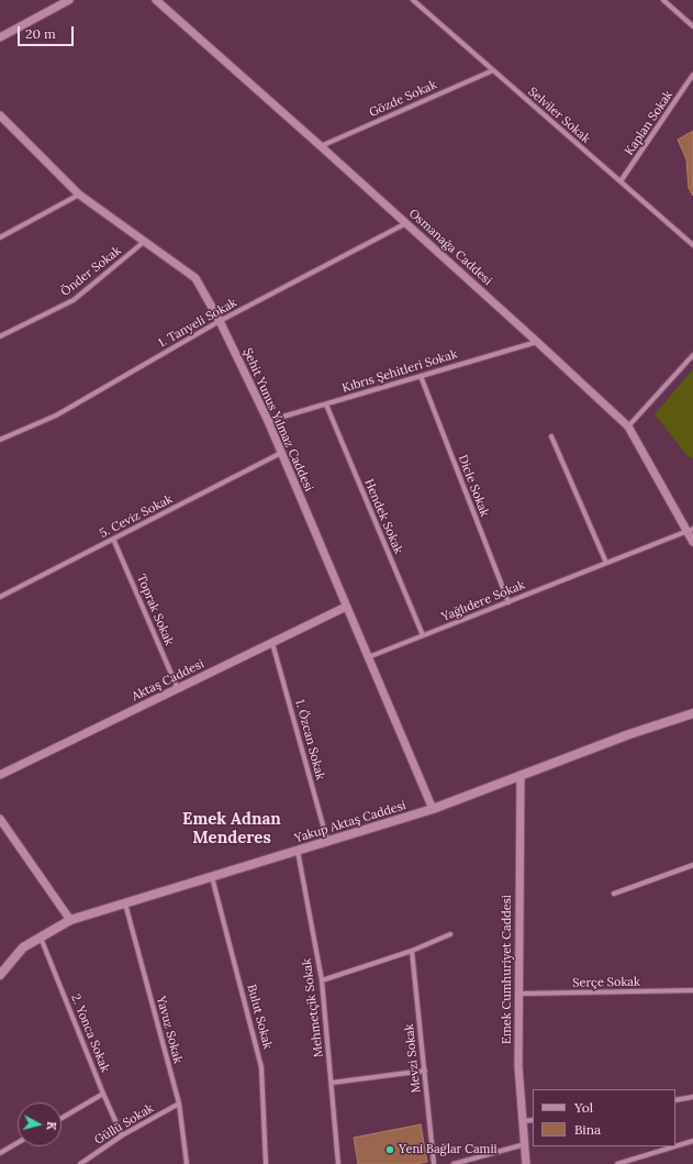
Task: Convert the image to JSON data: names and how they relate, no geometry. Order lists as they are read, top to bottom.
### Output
{
  "streets": {
    "main road": ["Yakup Aktaş Caddesi"],
    "street": [
      "Gözde Sokak",
      "Selviler Sokak",
      "Kaplan Sokak",
      "Osmanağa Caddesi",
      "Önder Sokak",
      "1. Tanyeli Sokak",
      "Kıbrıs Şehitleri Sokak",
      "Şehit Yunus Yılmaz Caddesi",
      "Dicle Sokak",
      "5. Ceviz Sokak",
      "Hendek Sokak",
      "Yağlıdere Sokak",
      "Toprak Sokak",
      "Aktaş Caddesi",
      "1. Özcan Sokak",
      "Emek Cumhuriyet Caddesi",
      "Serçe Sokak",
      "Mehmetçik Sokak",
      "Bulut Sokak",
      "Yavuz Sokak",
      "2. Yonca Sokak",
      "Mevzi Sokak",
      "Güllü Sokak"
    ]
  },
  "crossings": [
    ["Gözde Sokak", "Selviler Sokak"],
    ["Gözde Sokak", "Osmanağa Caddesi"],
    ["Selviler Sokak", "Kaplan Sokak"],
    ["Osmanağa Caddesi", "1. Tanyeli Sokak"],
    ["Osmanağa Caddesi", "Kıbrıs Şehitleri Sokak"],
    ["Osmanağa Caddesi", "Yağlıdere Sokak"],
    ["Önder Sokak", "Şehit Yunus Yılmaz Caddesi"],
    ["1. Tanyeli Sokak", "Şehit Yunus Yılmaz Caddesi"],
    ["Kıbrıs Şehitleri Sokak", "Şehit Yunus Yılmaz Caddesi"],
    ["Kıbrıs Şehitleri Sokak", "Dicle Sokak"],
    ["Kıbrıs Şehitleri Sokak", "Hendek Sokak"],
    ["Şehit Yunus Yılmaz Caddesi", "5. Ceviz Sokak"],
    ["Şehit Yunus Yılmaz Caddesi", "Yağlıdere Sokak"],
    ["Şehit Yunus Yılmaz Caddesi", "Aktaş Caddesi"],
    ["Şehit Yunus Yılmaz Caddesi", "Yakup Aktaş Caddesi"],
    ["Dicle Sokak", "Yağlıdere Sokak"],
    ["5. Ceviz Sokak", "Toprak Sokak"],
    ["Hendek Sokak", "Yağlıdere Sokak"],
    ["Toprak Sokak", "Aktaş Caddesi"],
    ["Aktaş Caddesi", "1. Özcan Sokak"],
    ["1. Özcan Sokak", "Yakup Aktaş Caddesi"],
    ["Yakup Aktaş Caddesi", "Emek Cumhuriyet Caddesi"],
    ["Yakup Aktaş Caddesi", "Mehmetçik Sokak"],
    ["Yakup Aktaş Caddesi", "Bulut Sokak"],
    ["Yakup Aktaş Caddesi", "Yavuz Sokak"],
    ["Yakup Aktaş Caddesi", "2. Yonca Sokak"],
    ["Emek Cumhuriyet Caddesi", "Serçe Sokak"],
    ["Yavuz Sokak", "Güllü Sokak"],
    ["2. Yonca Sokak", "Güllü Sokak"]
  ],
  "districts": ["Emek Adnan Menderes"],
  "places": ["Yeni Bağlar Camii"],
  "legend": ["Yol", "Bina"],
  "scale_bar": "20 m",
  "north": "right"
}
